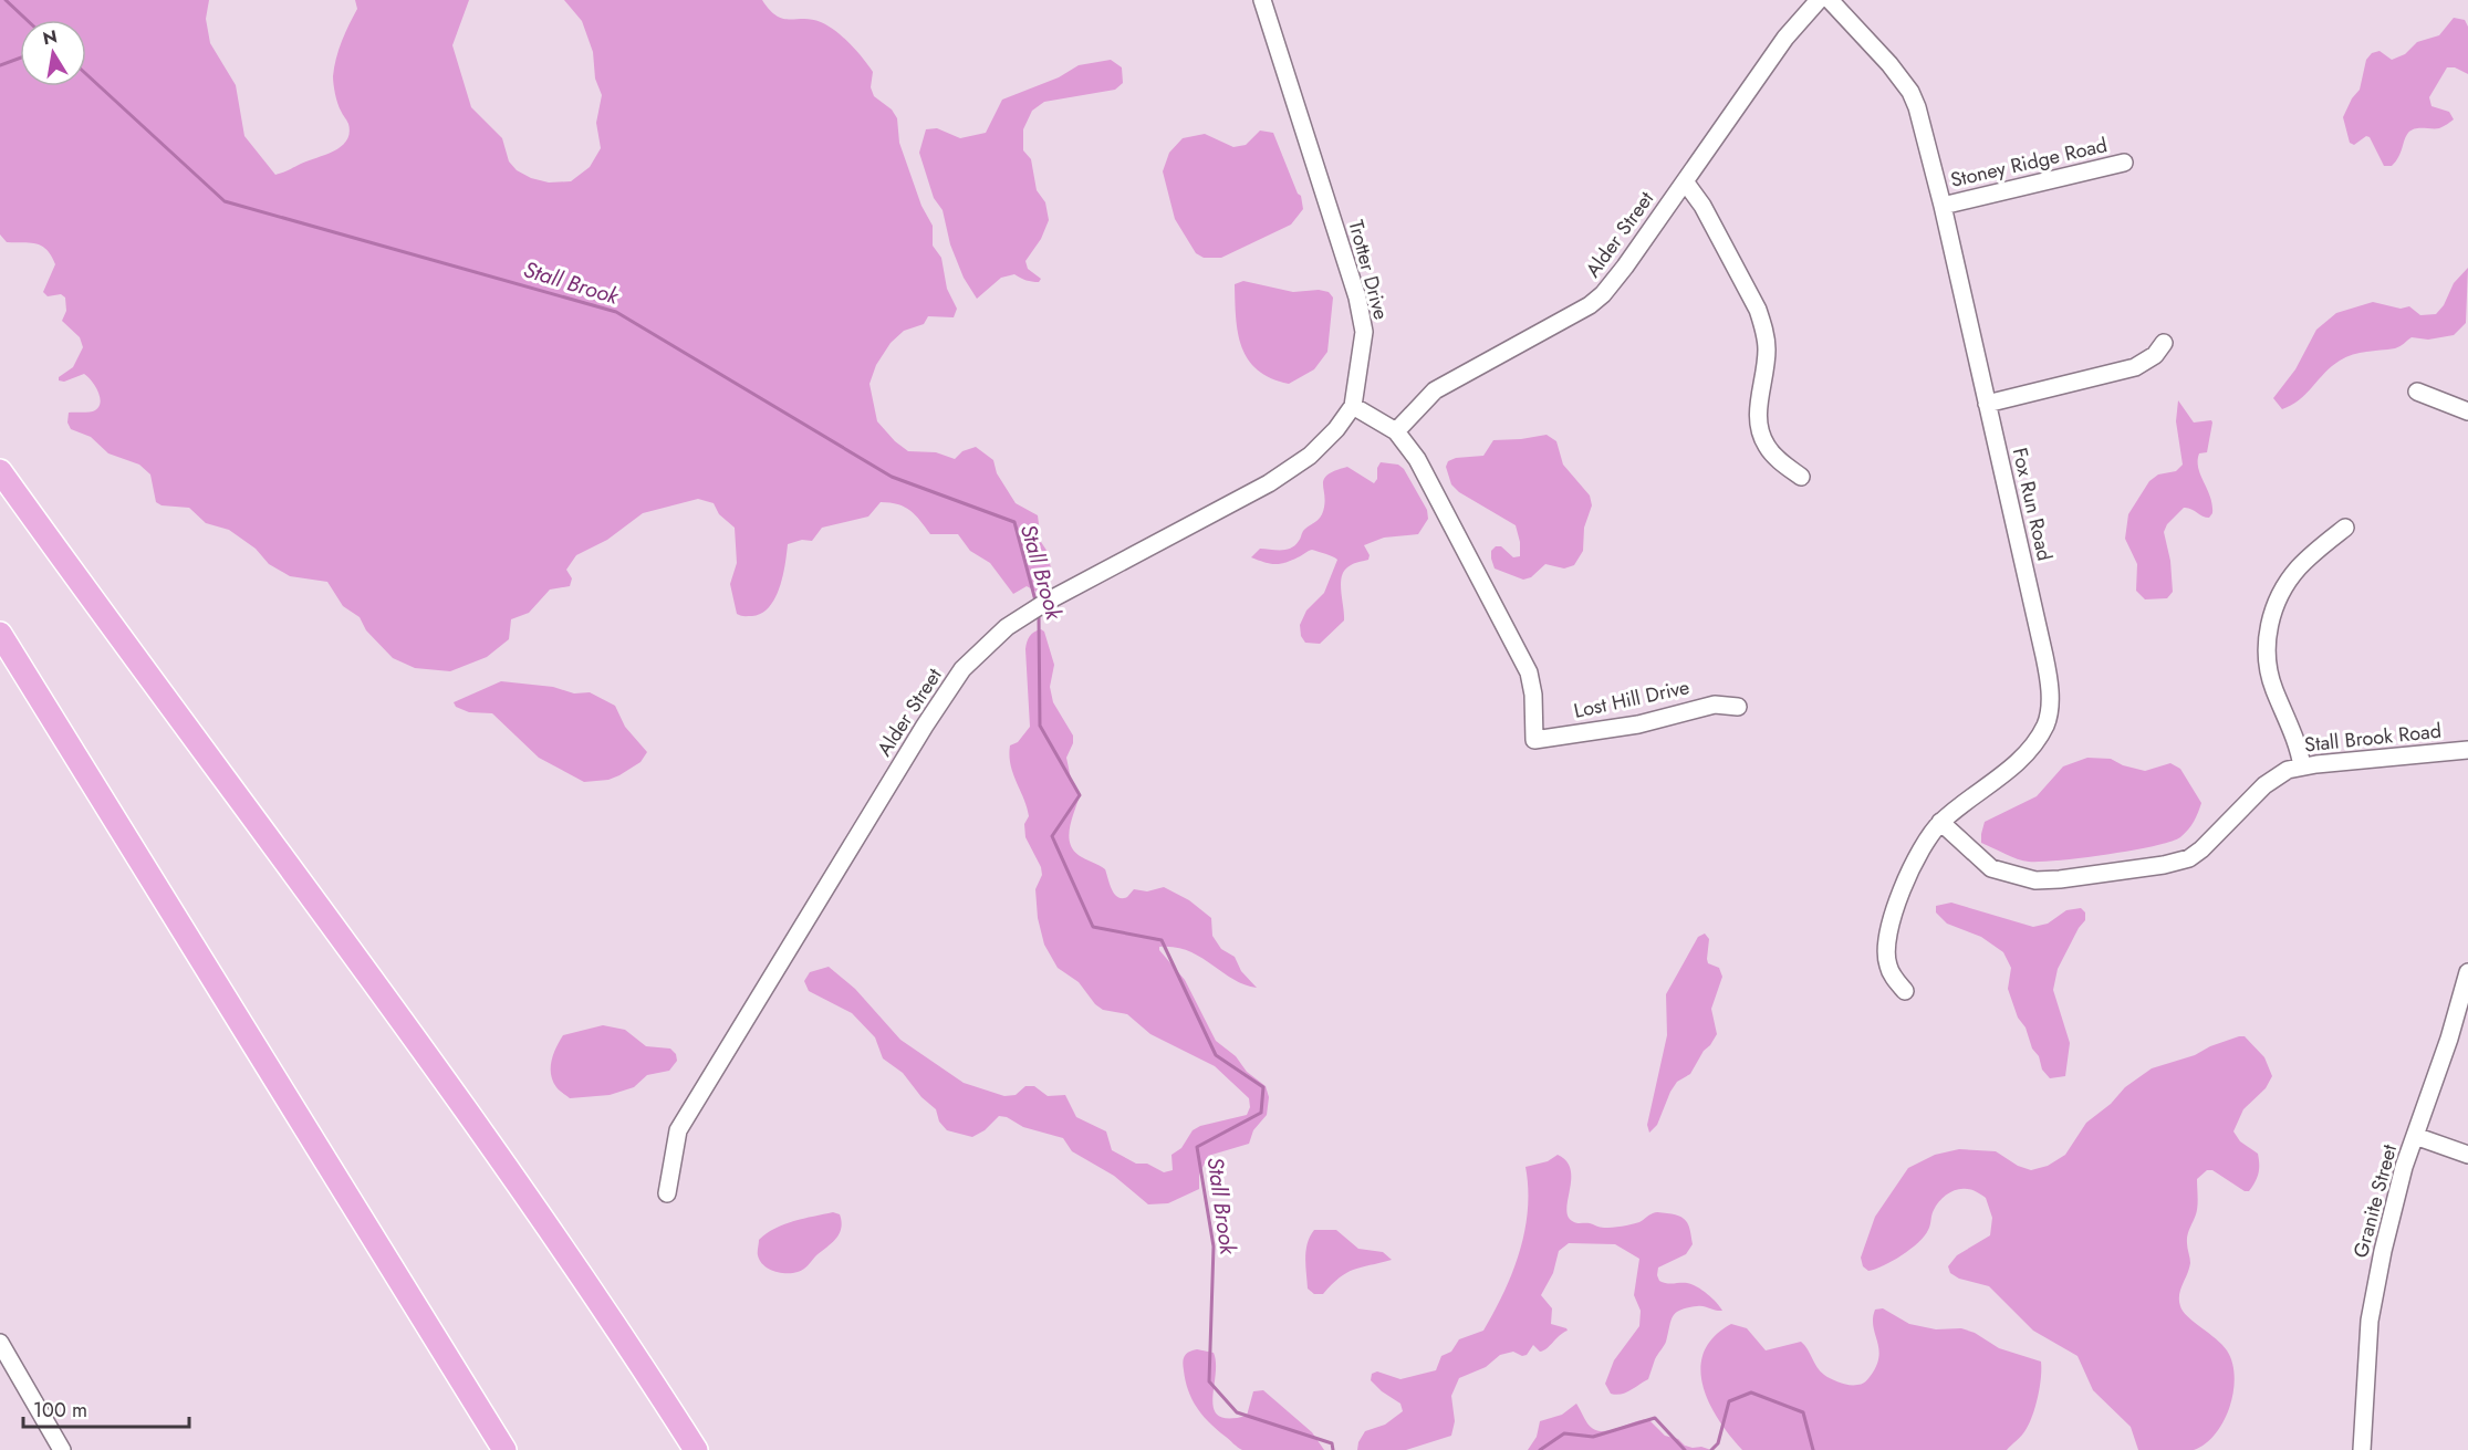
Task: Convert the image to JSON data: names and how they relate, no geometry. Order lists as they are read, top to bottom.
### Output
{
  "streets": {
    "street": [
      "Stoney Ridge Road",
      "Alder Street",
      "Trotter Drive",
      "Fox Run Road",
      "Lost Hill Drive",
      "Stall Brook Road",
      "Granite Street"
    ]
  },
  "crossings": [
    ["Stoney Ridge Road", "Fox Run Road"],
    ["Alder Street", "Trotter Drive"],
    ["Alder Street", "Lost Hill Drive"],
    ["Fox Run Road", "Stall Brook Road"]
  ],
  "water": ["Stall Brook"],
  "scale_bar": "100 m",
  "north": "top"
}
